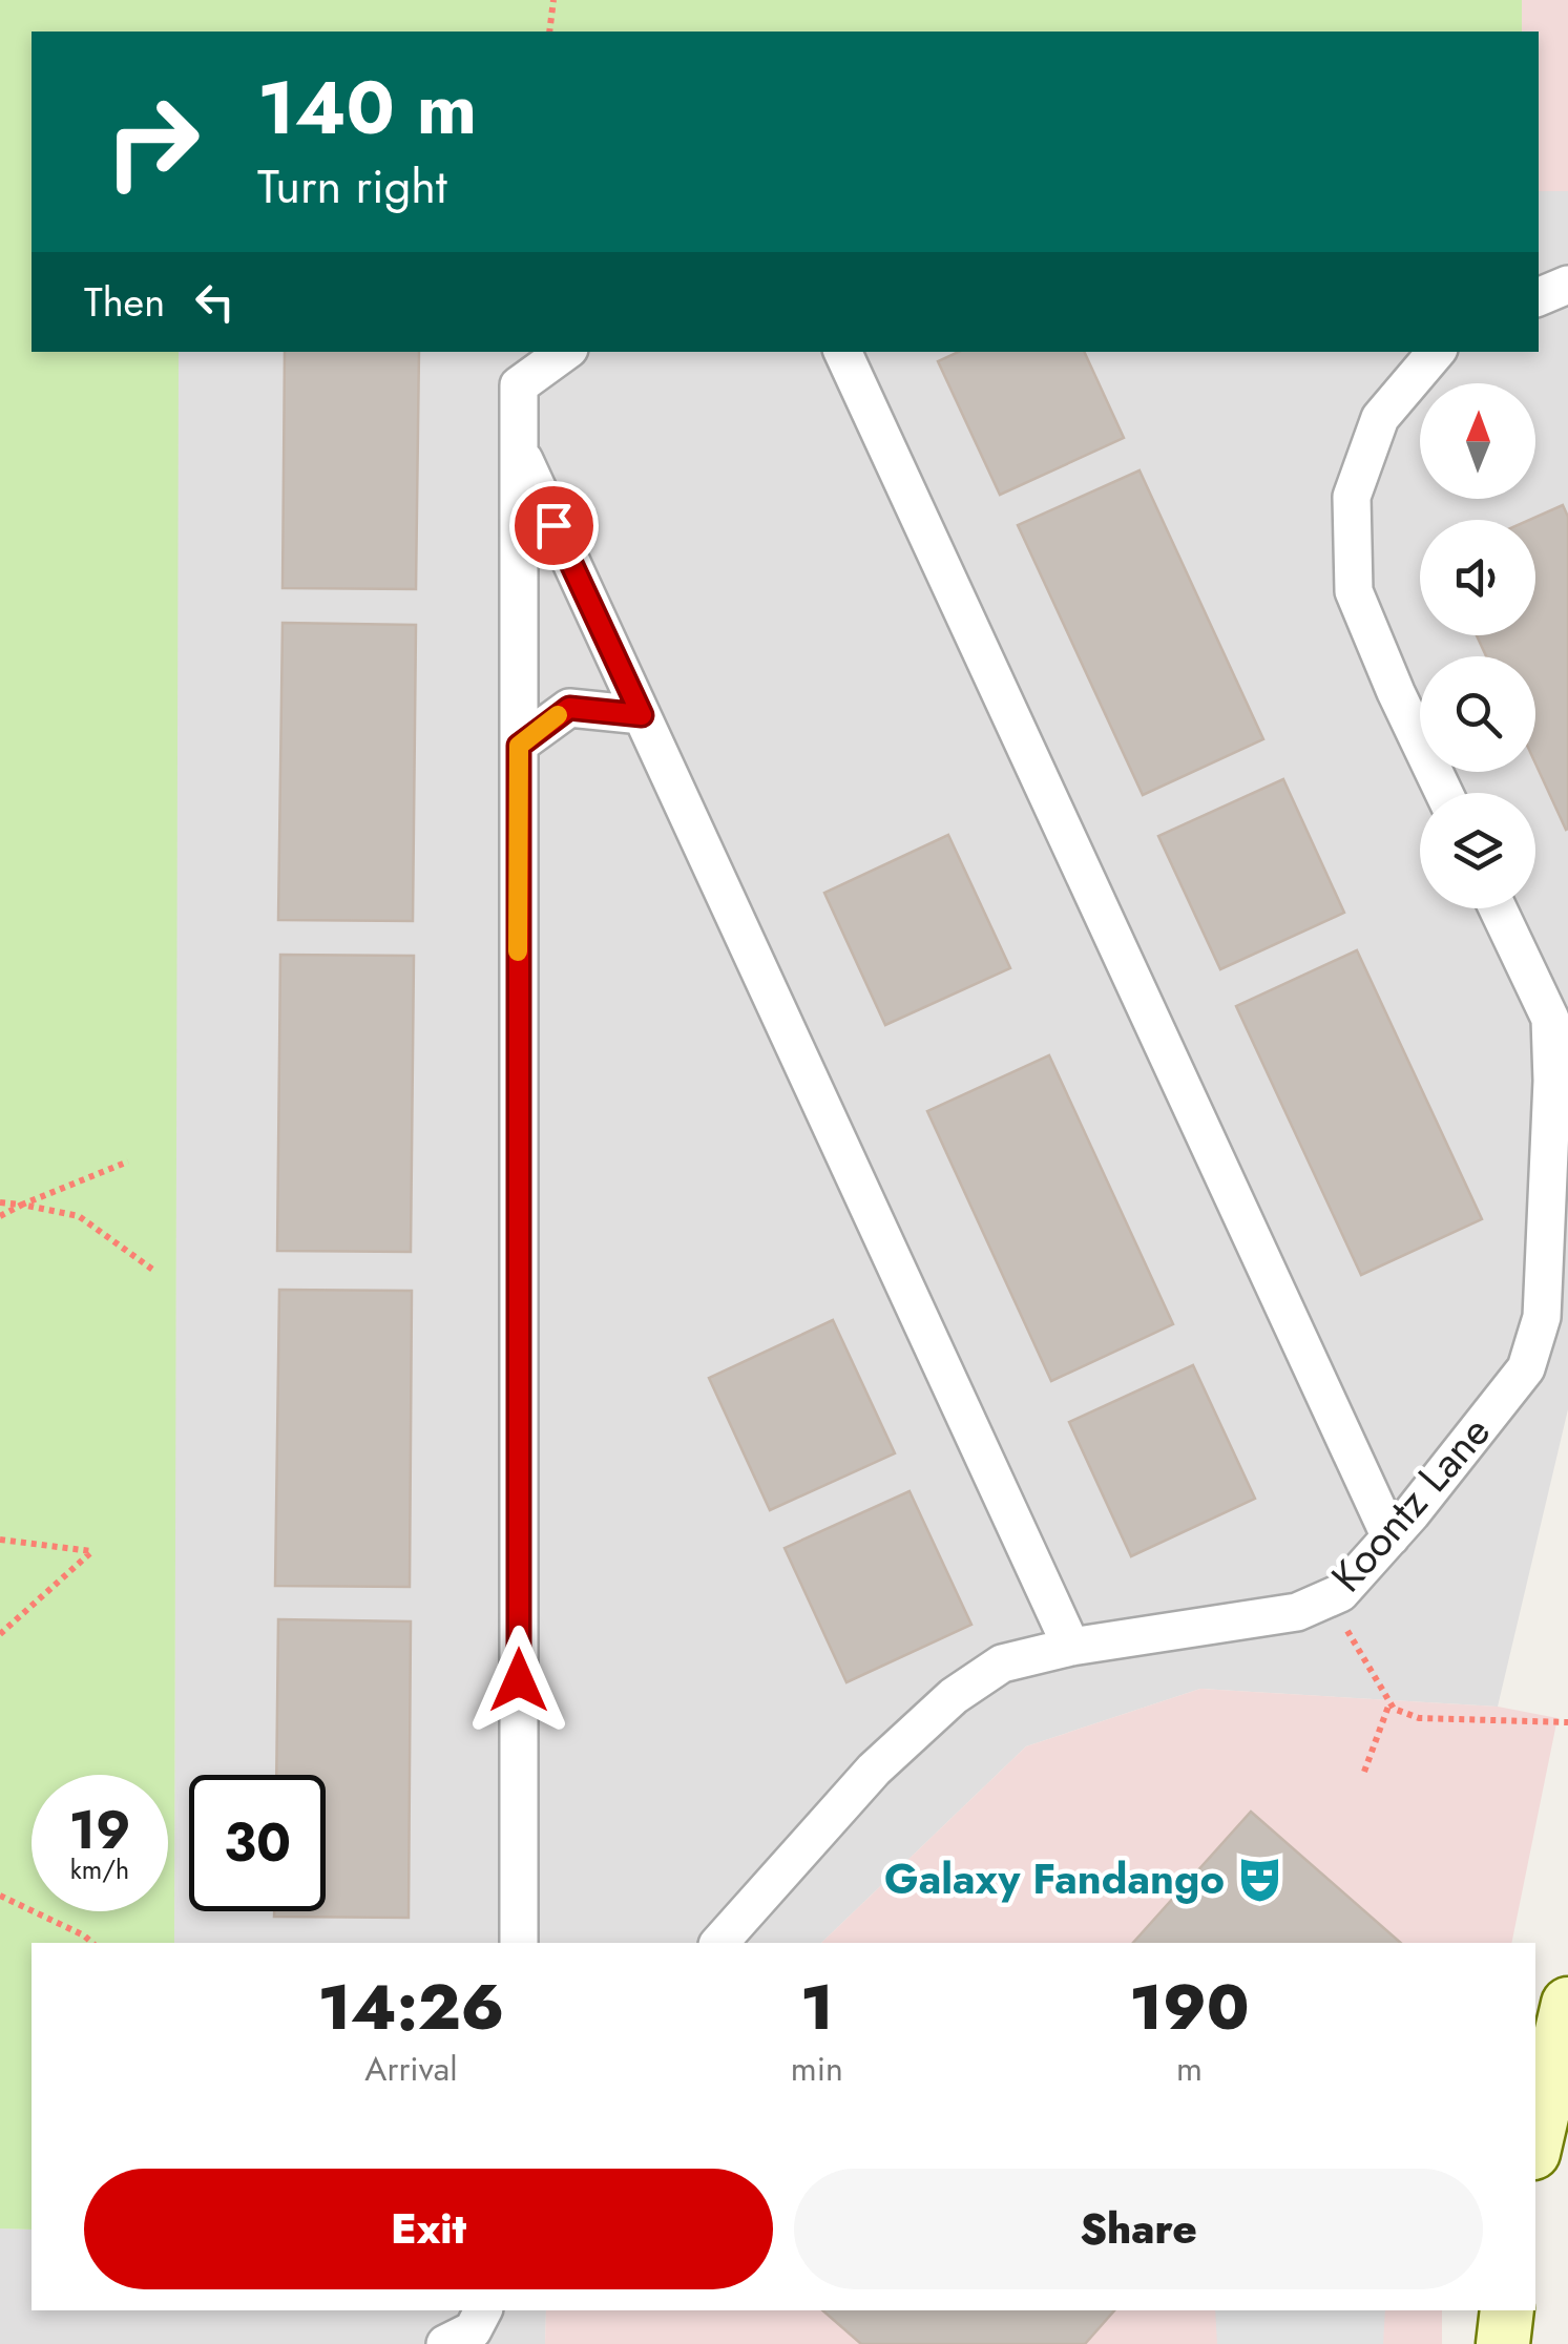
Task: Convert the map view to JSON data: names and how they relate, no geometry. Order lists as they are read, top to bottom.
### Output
{
  "streets": {
    "street": ["Koontz Lane"]
  },
  "places": {
    "theatre": ["Galaxy Fandango"]
  },
  "north": "top",
  "page": {
    "turn": ["140 m", "Turn right"],
    "then": "Then",
    "speed": "19 km/h",
    "limit": "30",
    "eta": [
      "14:26",
      "Arrival",
      "1",
      "min",
      "190",
      "m"
    ],
    "buttons": ["Exit", "Share"]
  }
}
